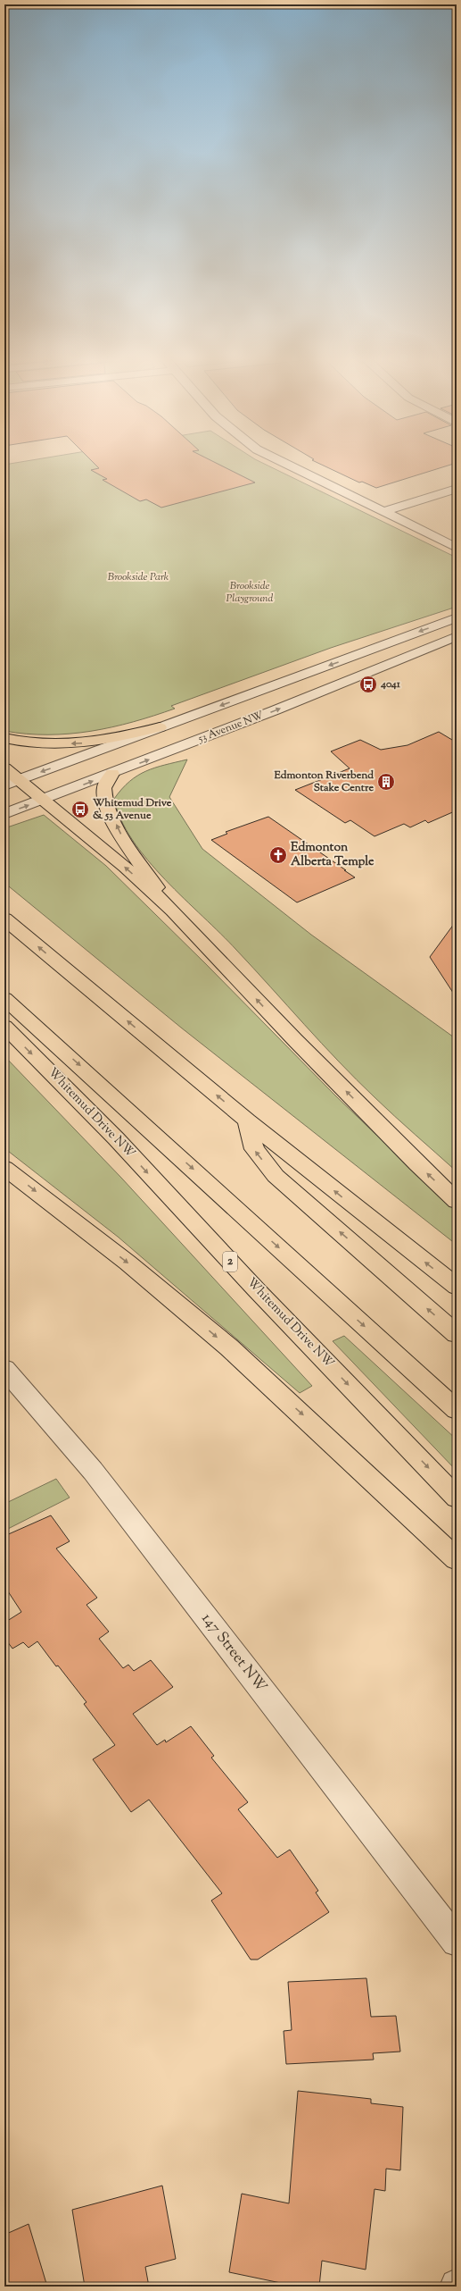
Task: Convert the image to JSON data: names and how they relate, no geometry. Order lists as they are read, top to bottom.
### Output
{
  "streets": {
    "highway": ["Whitemud Drive NW", "2"],
    "street": ["53 Avenue NW", "147 Street NW"]
  },
  "parks": ["Brookside Park", "Brookside Playground"],
  "places": {
    "bus stop": ["4041", "Whitemud Drive & 53 Avenue"],
    "building": ["Edmonton Riverbend Stake Centre"],
    "church": ["Edmonton Alberta Temple"]
  }
}
